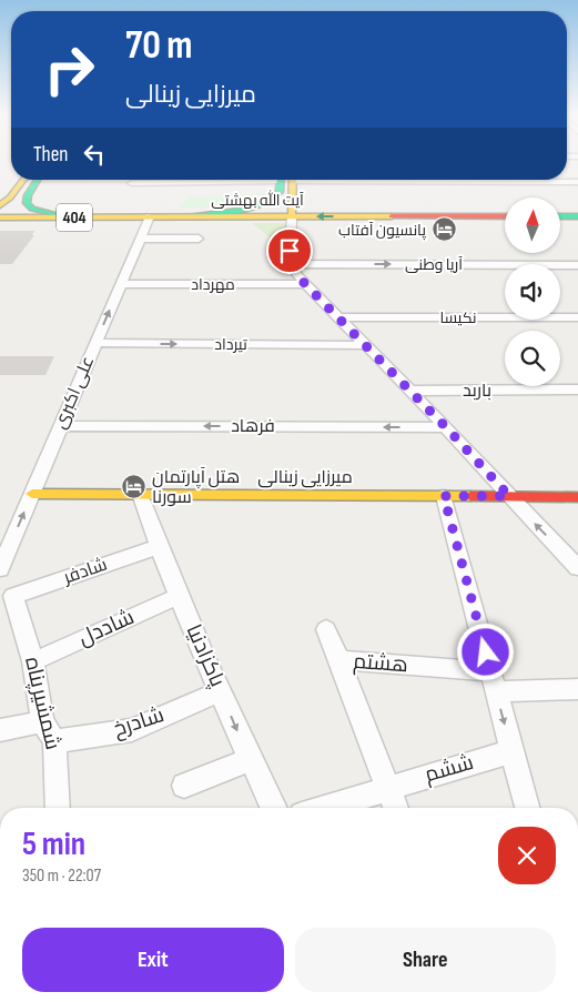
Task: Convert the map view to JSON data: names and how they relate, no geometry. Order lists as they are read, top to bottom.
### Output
{
  "streets": {
    "main road": ["آیت الله بهشتی", "404", "میرزایی زینالی"],
    "street": [
      "آریا وطنی",
      "مهرداد",
      "نکیسا",
      "تیرداد",
      "باربد",
      "علی‌ اکبری",
      "فرهاد",
      "شادفر",
      "شاددل",
      "پاکزادنیا",
      "هشتم",
      "شمشیرپناه",
      "شادرخ",
      "ششم"
    ]
  },
  "crossings": [
    ["آیت الله بهشتی", "علی‌ اکبری"],
    ["مهرداد", "علی‌ اکبری"],
    ["تیرداد", "علی‌ اکبری"],
    ["علی‌ اکبری", "فرهاد"],
    ["علی‌ اکبری", "میرزایی زینالی"],
    ["میرزایی زینالی", "پاکزادنیا"],
    ["شادفر", "پاکزادنیا"],
    ["شادفر", "شمشیرپناه"],
    ["شاددل", "پاکزادنیا"],
    ["شاددل", "شمشیرپناه"],
    ["پاکزادنیا", "شادرخ"],
    ["هشتم", "ششم"],
    ["شمشیرپناه", "شادرخ"]
  ],
  "one_way": [
    "آیت الله بهشتی",
    "تیرداد",
    "علی‌ اکبری",
    "فرهاد"
  ],
  "places": {
    "hotel": ["پانسیون آفتاب", "هتل آپارتمان سورنا"]
  },
  "north": "top",
  "page": {
    "turn": ["70 m", "میرزایی زینالی"],
    "then": "Then",
    "heading": ["5 min", "350 m · 22:07"],
    "buttons": ["Exit", "Share"]
  }
}
